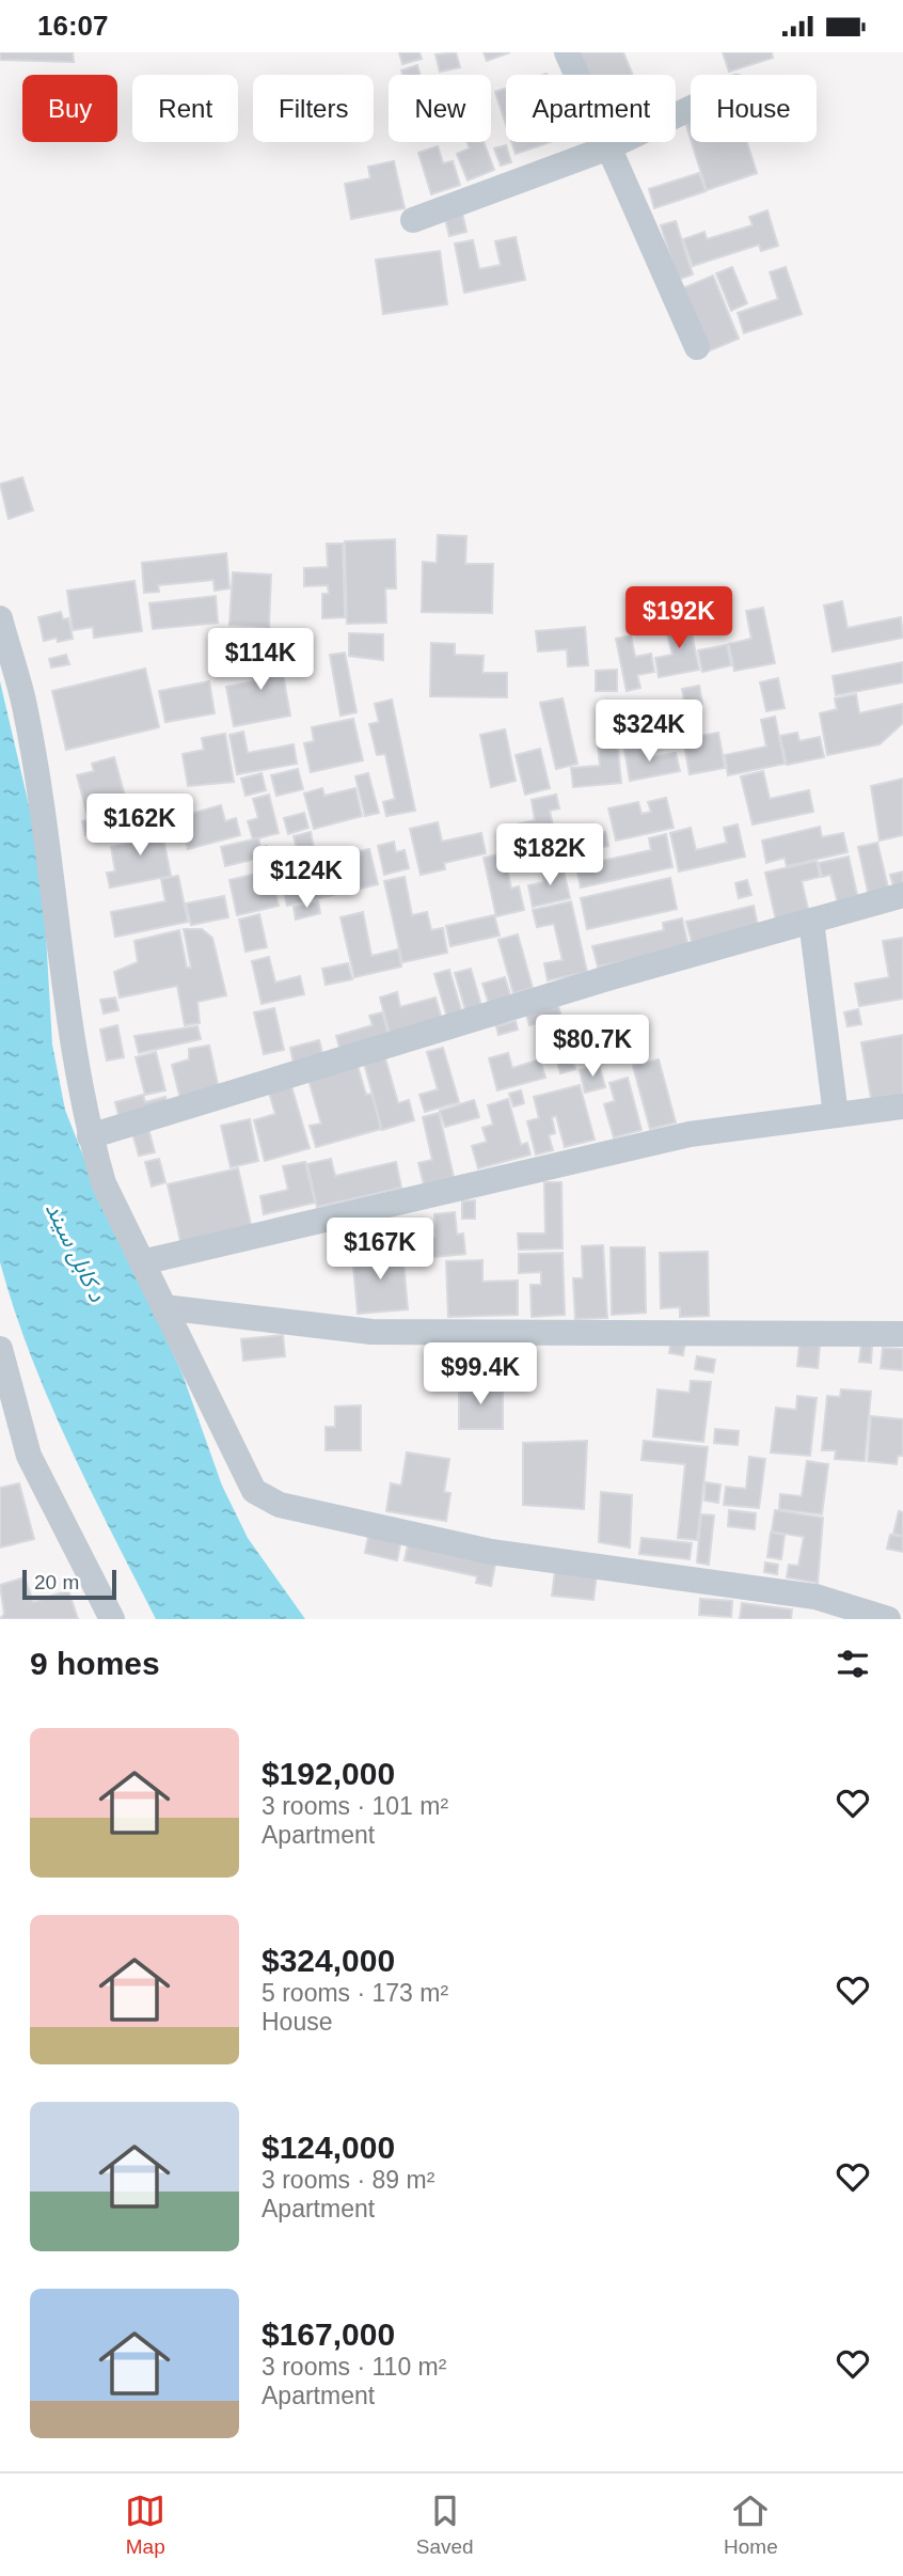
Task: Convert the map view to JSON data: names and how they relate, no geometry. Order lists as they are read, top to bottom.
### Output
{
  "water": ["د کابل سيند"],
  "scale_bar": "20 m",
  "page": {
    "status": "16:07",
    "chip": [
      "Buy",
      "Rent",
      "Filters",
      "New",
      "Apartment",
      "House"
    ],
    "price": [
      "$192K",
      "$114K",
      "$324K",
      "$162K",
      "$182K",
      "$124K",
      "$80.7K",
      "$167K",
      "$99.4K"
    ],
    "scale": "20 m",
    "heading": "9 homes",
    "list": [
      {
        "name": "$192,000",
        "note": "3 rooms · 101 m² · Apartment"
      },
      {
        "name": "$324,000",
        "note": "5 rooms · 173 m² · House"
      },
      {
        "name": "$124,000",
        "note": "3 rooms · 89 m² · Apartment"
      },
      {
        "name": "$167,000",
        "note": "3 rooms · 110 m² · Apartment"
      }
    ],
    "tabs": ["Map", "Saved", "Home"]
  }
}
